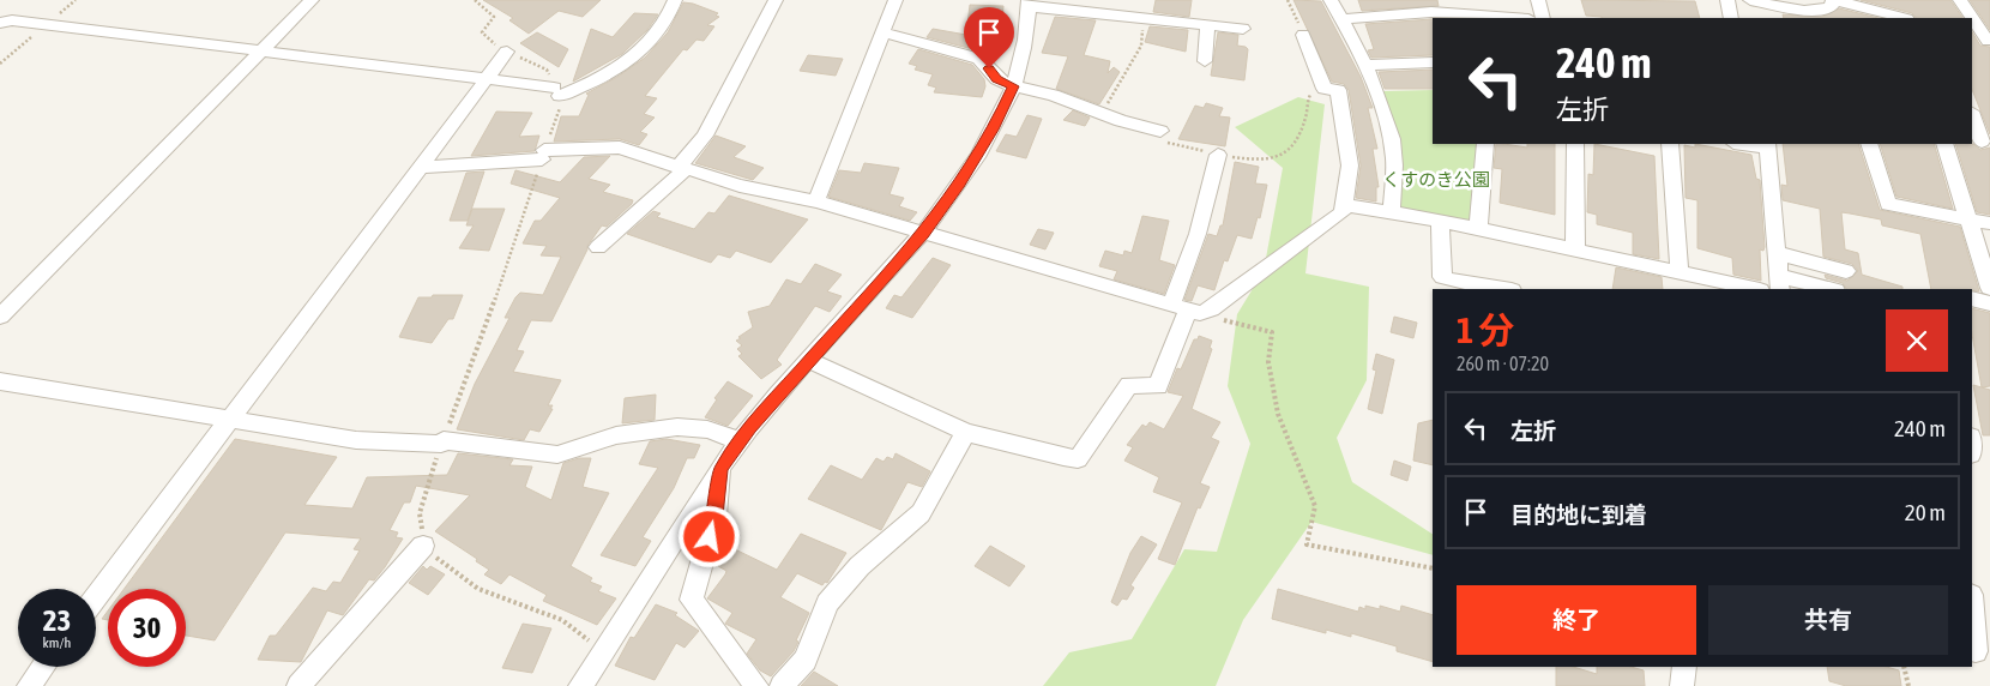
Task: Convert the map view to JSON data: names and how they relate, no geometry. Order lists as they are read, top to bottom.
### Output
{
  "parks": ["くすのき公園"],
  "page": {
    "turn": ["240 m", "左折"],
    "heading": ["1 分", "260 m · 07:20"],
    "list": [
      {
        "name": "左折",
        "value": "240 m"
      },
      {
        "name": "目的地に到着",
        "value": "20 m"
      }
    ],
    "buttons": ["終了", "共有"],
    "speed": "23 km/h",
    "limit": "30"
  }
}
